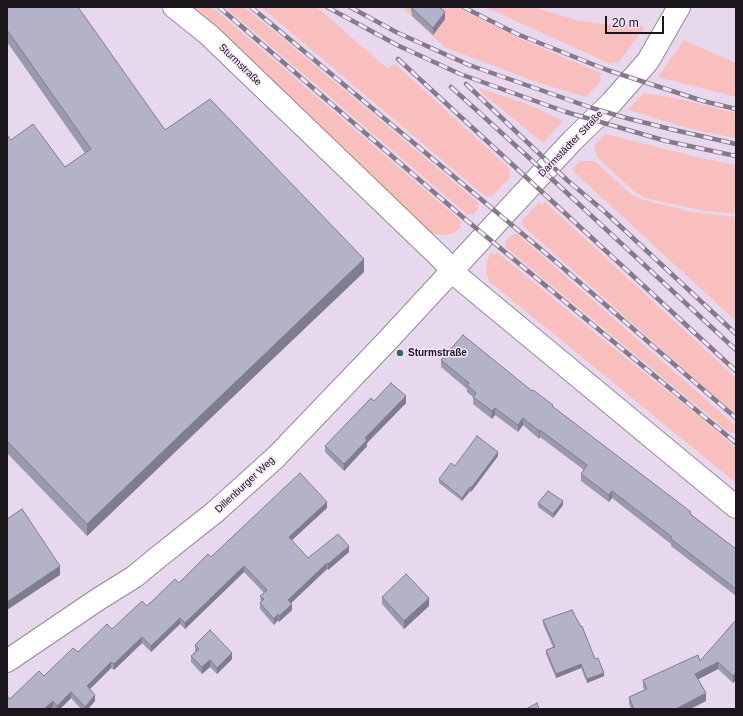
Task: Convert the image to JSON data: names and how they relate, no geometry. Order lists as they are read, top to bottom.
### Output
{
  "streets": {
    "street": ["Sturmstraße", "Darmstädter Straße", "Dillenburger Weg"]
  },
  "crossings": [
    ["Sturmstraße", "Darmstädter Straße"],
    ["Sturmstraße", "Dillenburger Weg"],
    ["Darmstädter Straße", "Dillenburger Weg"]
  ],
  "places": ["Sturmstraße"],
  "scale_bar": "20 m"
}
